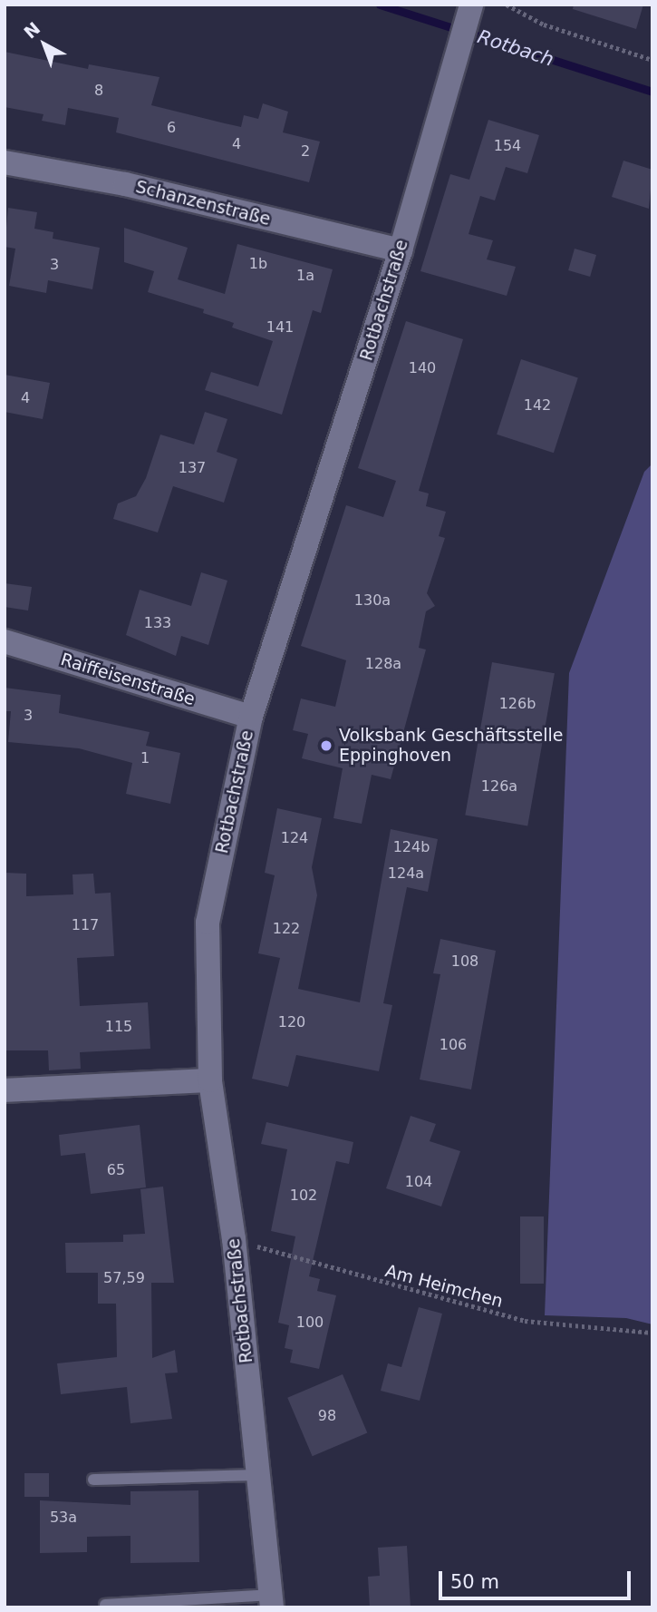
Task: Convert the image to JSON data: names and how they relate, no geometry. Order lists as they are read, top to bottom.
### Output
{
  "streets": {
    "street": ["Schanzenstraße", "Rotbachstraße", "Raiffeisenstraße"],
    "path": ["Am Heimchen"]
  },
  "crossings": [
    ["Schanzenstraße", "Rotbachstraße"],
    ["Rotbachstraße", "Raiffeisenstraße"],
    ["Rotbachstraße", "Am Heimchen"]
  ],
  "water": ["Rotbach"],
  "places": ["Volksbank Geschäftsstelle Eppinghoven"],
  "house_numbers": [
    "8",
    "6",
    "4",
    "154",
    "2",
    "1b",
    "3",
    "1a",
    "141",
    "140",
    "4",
    "142",
    "137",
    "130a",
    "133",
    "128a",
    "126b",
    "3",
    "1",
    "126a",
    "124",
    "124b",
    "124a",
    "117",
    "122",
    "108",
    "120",
    "115",
    "106",
    "65",
    "104",
    "102",
    "57,59",
    "100",
    "98",
    "53a"
  ],
  "scale_bar": "50 m",
  "north": "top left"
}
